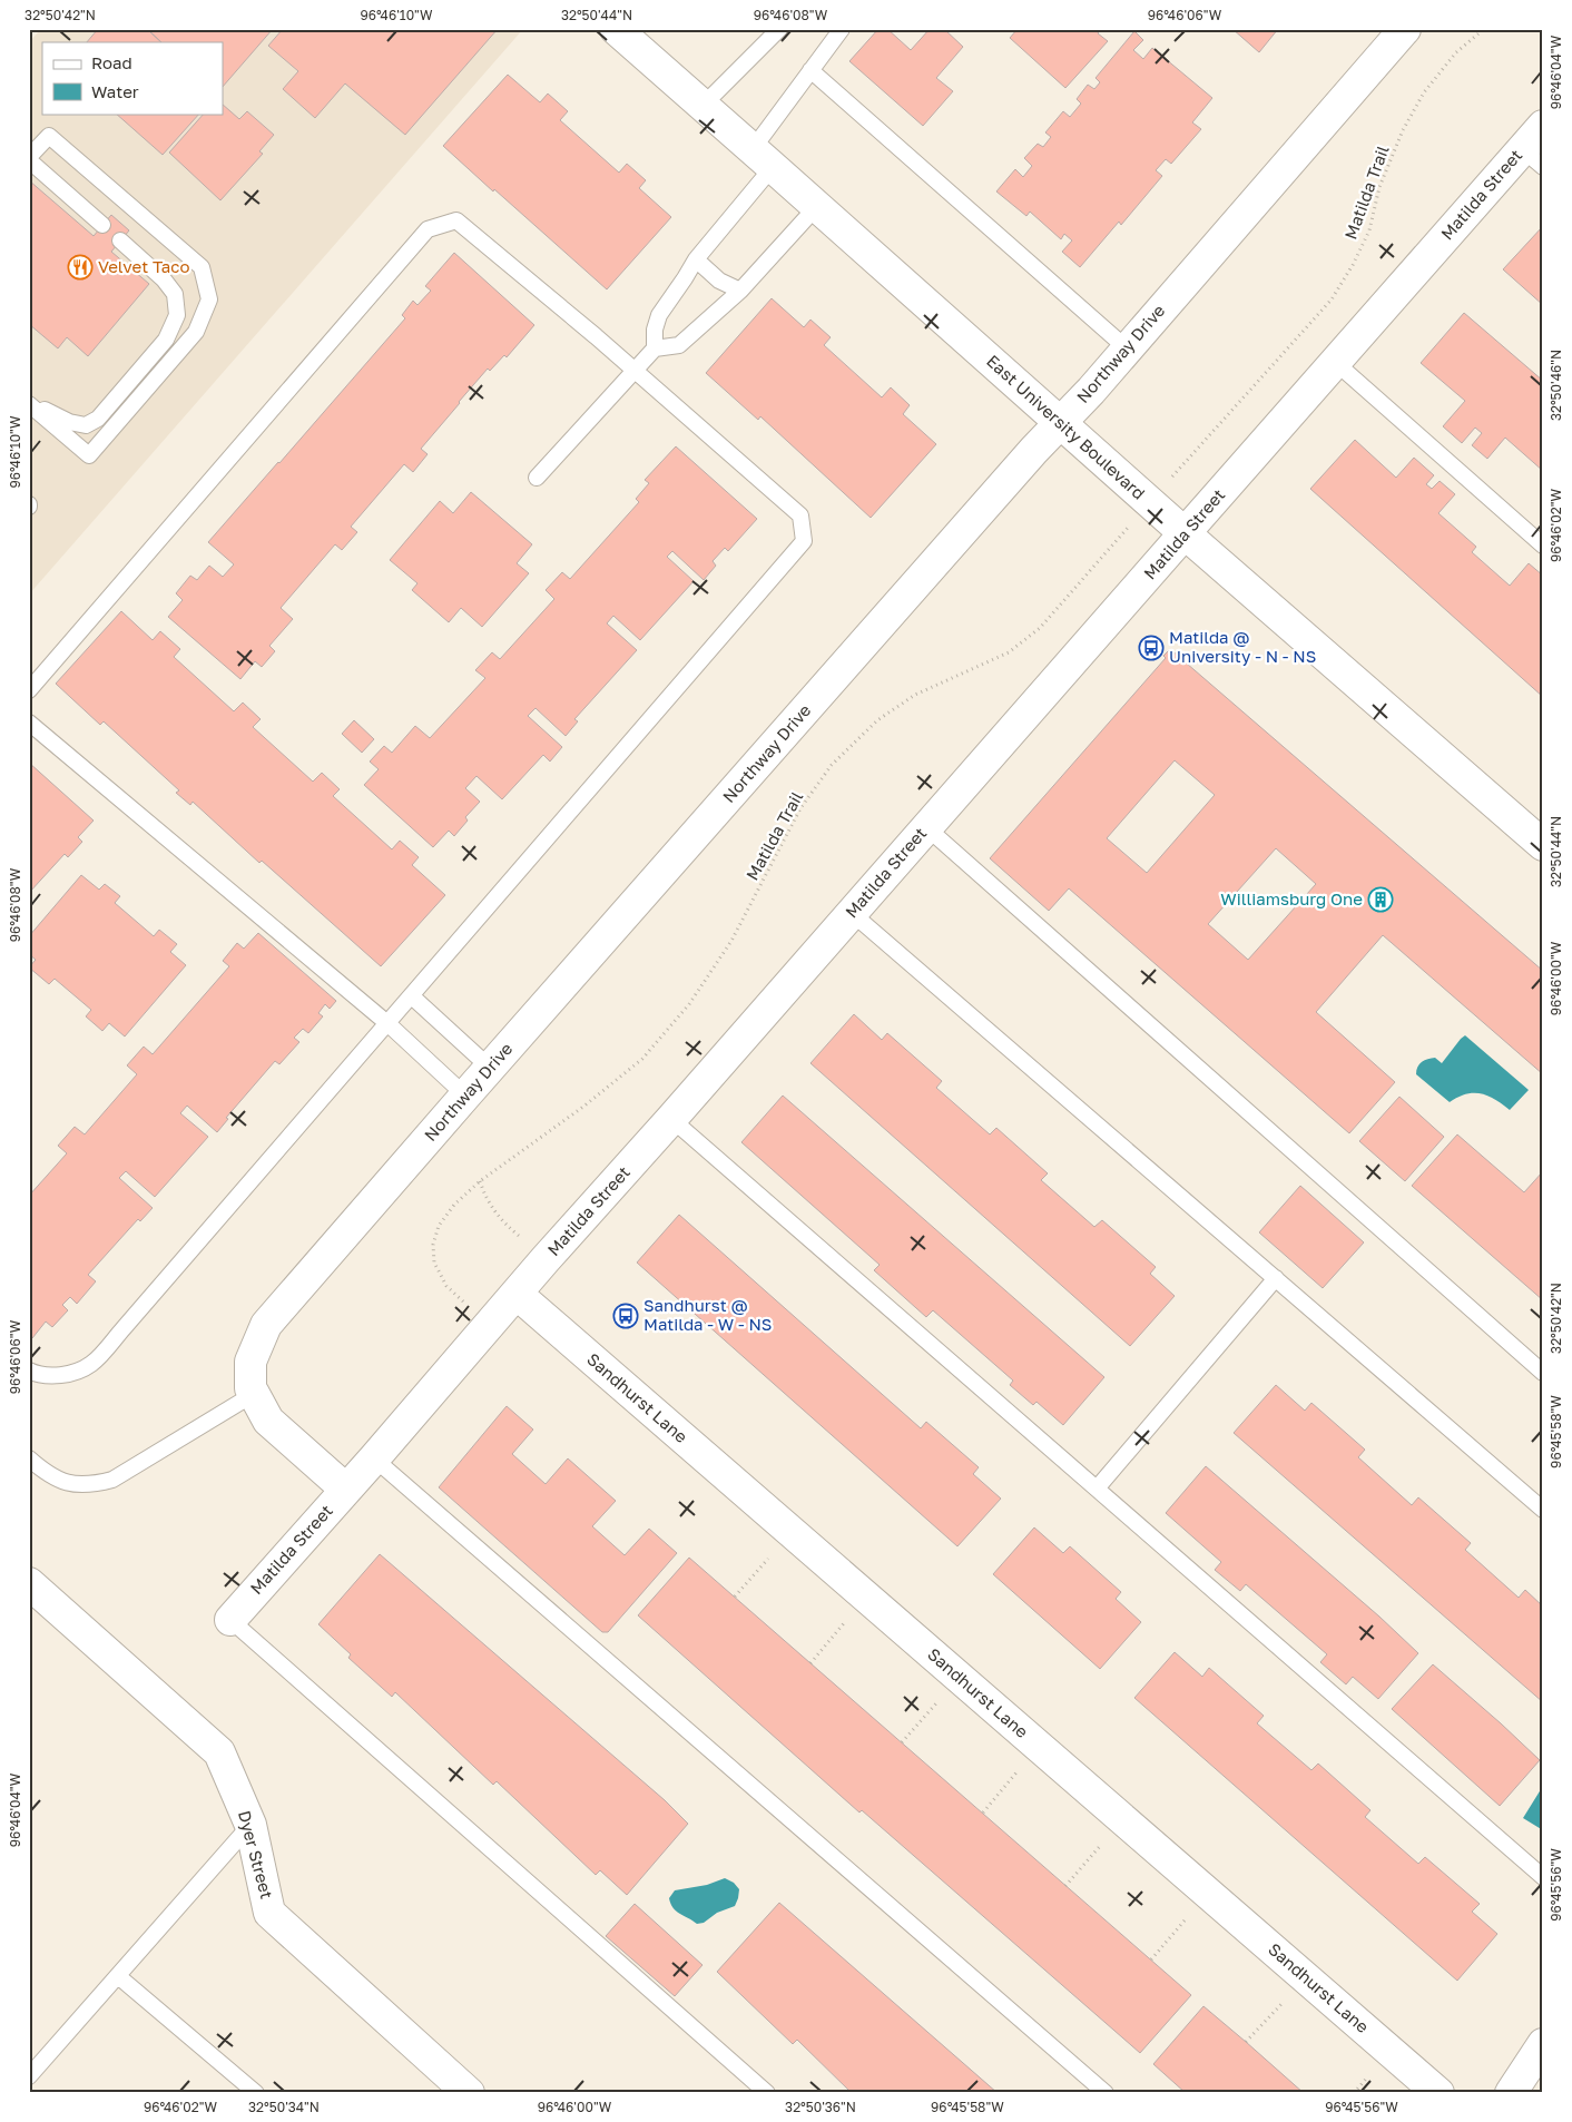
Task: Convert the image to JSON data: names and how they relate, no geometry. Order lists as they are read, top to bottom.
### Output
{
  "streets": {
    "street": [
      "Matilda Street",
      "Northway Drive",
      "East University Boulevard",
      "Sandhurst Lane",
      "Dyer Street"
    ],
    "path": ["Matilda Trail"]
  },
  "crossings": [
    ["Matilda Street", "Northway Drive"],
    ["Matilda Street", "East University Boulevard"],
    ["Matilda Street", "Sandhurst Lane"],
    ["Northway Drive", "East University Boulevard"]
  ],
  "places": {
    "restaurant": ["Velvet Taco"],
    "bus stop": ["Matilda @ University - N - NS", "Sandhurst @ Matilda - W - NS"],
    "building": ["Williamsburg One"]
  },
  "legend": ["Road", "Water"],
  "coordinates": [
    "32°50'42\"N",
    "96°46'10\"W",
    "32°50'44\"N",
    "96°46'08\"W",
    "96°46'06\"W",
    "96°46'04\"W",
    "32°50'46\"N",
    "96°46'02\"W",
    "96°46'00\"W",
    "96°45'58\"W",
    "96°45'56\"W",
    "32°50'34\"N",
    "32°50'36\"N"
  ]
}
